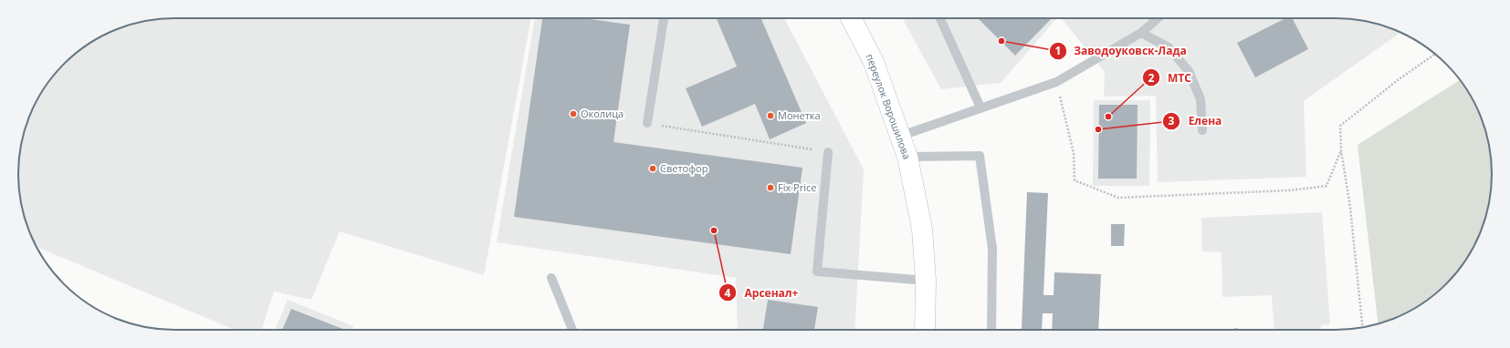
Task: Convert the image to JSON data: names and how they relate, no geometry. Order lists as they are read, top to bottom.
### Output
{
  "streets": {
    "main road": ["переулок Ворошилова"]
  },
  "places": [
    "Заводоуковск-Лада",
    "Околица",
    "Монетка",
    "МТС",
    "Елена",
    "Светофор",
    "Fix Price",
    "Арсенал+"
  ]
}
